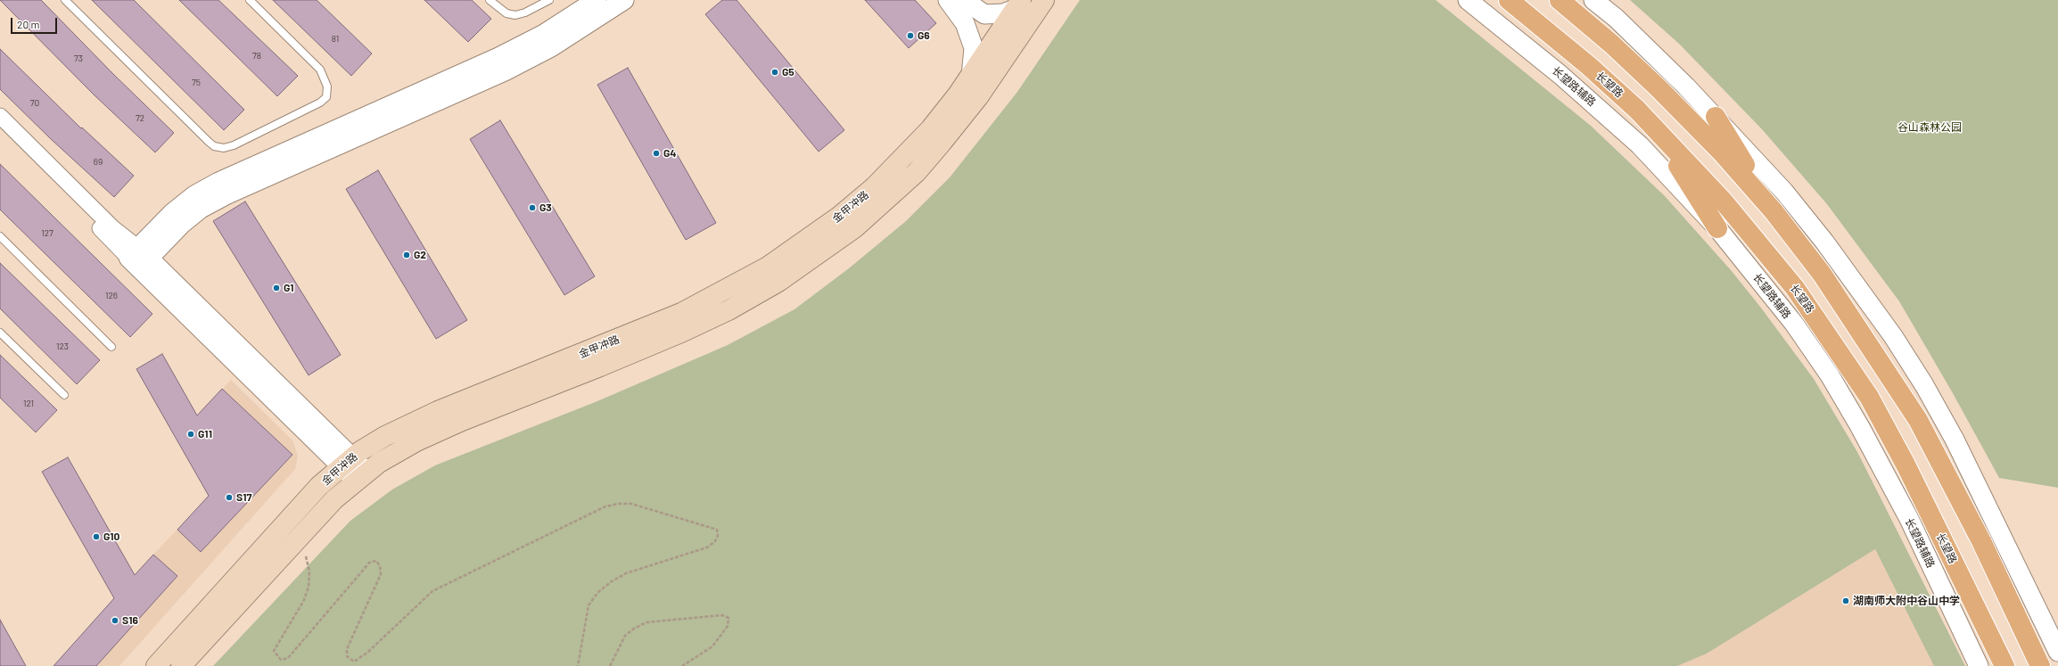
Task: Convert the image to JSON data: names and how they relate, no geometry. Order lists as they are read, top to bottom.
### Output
{
  "streets": {
    "main road": ["长望路", "金甲冲路"],
    "street": ["长望路辅路"]
  },
  "parks": ["谷山森林公园"],
  "places": [
    "G6",
    "G5",
    "G4",
    "G3",
    "G2",
    "G1",
    "G11",
    "S17",
    "G10",
    "湖南师大附中谷山中学",
    "S16"
  ],
  "house_numbers": [
    "81",
    "78",
    "73",
    "75",
    "70",
    "72",
    "69",
    "127",
    "126",
    "123",
    "121"
  ],
  "scale_bar": "20 m"
}
